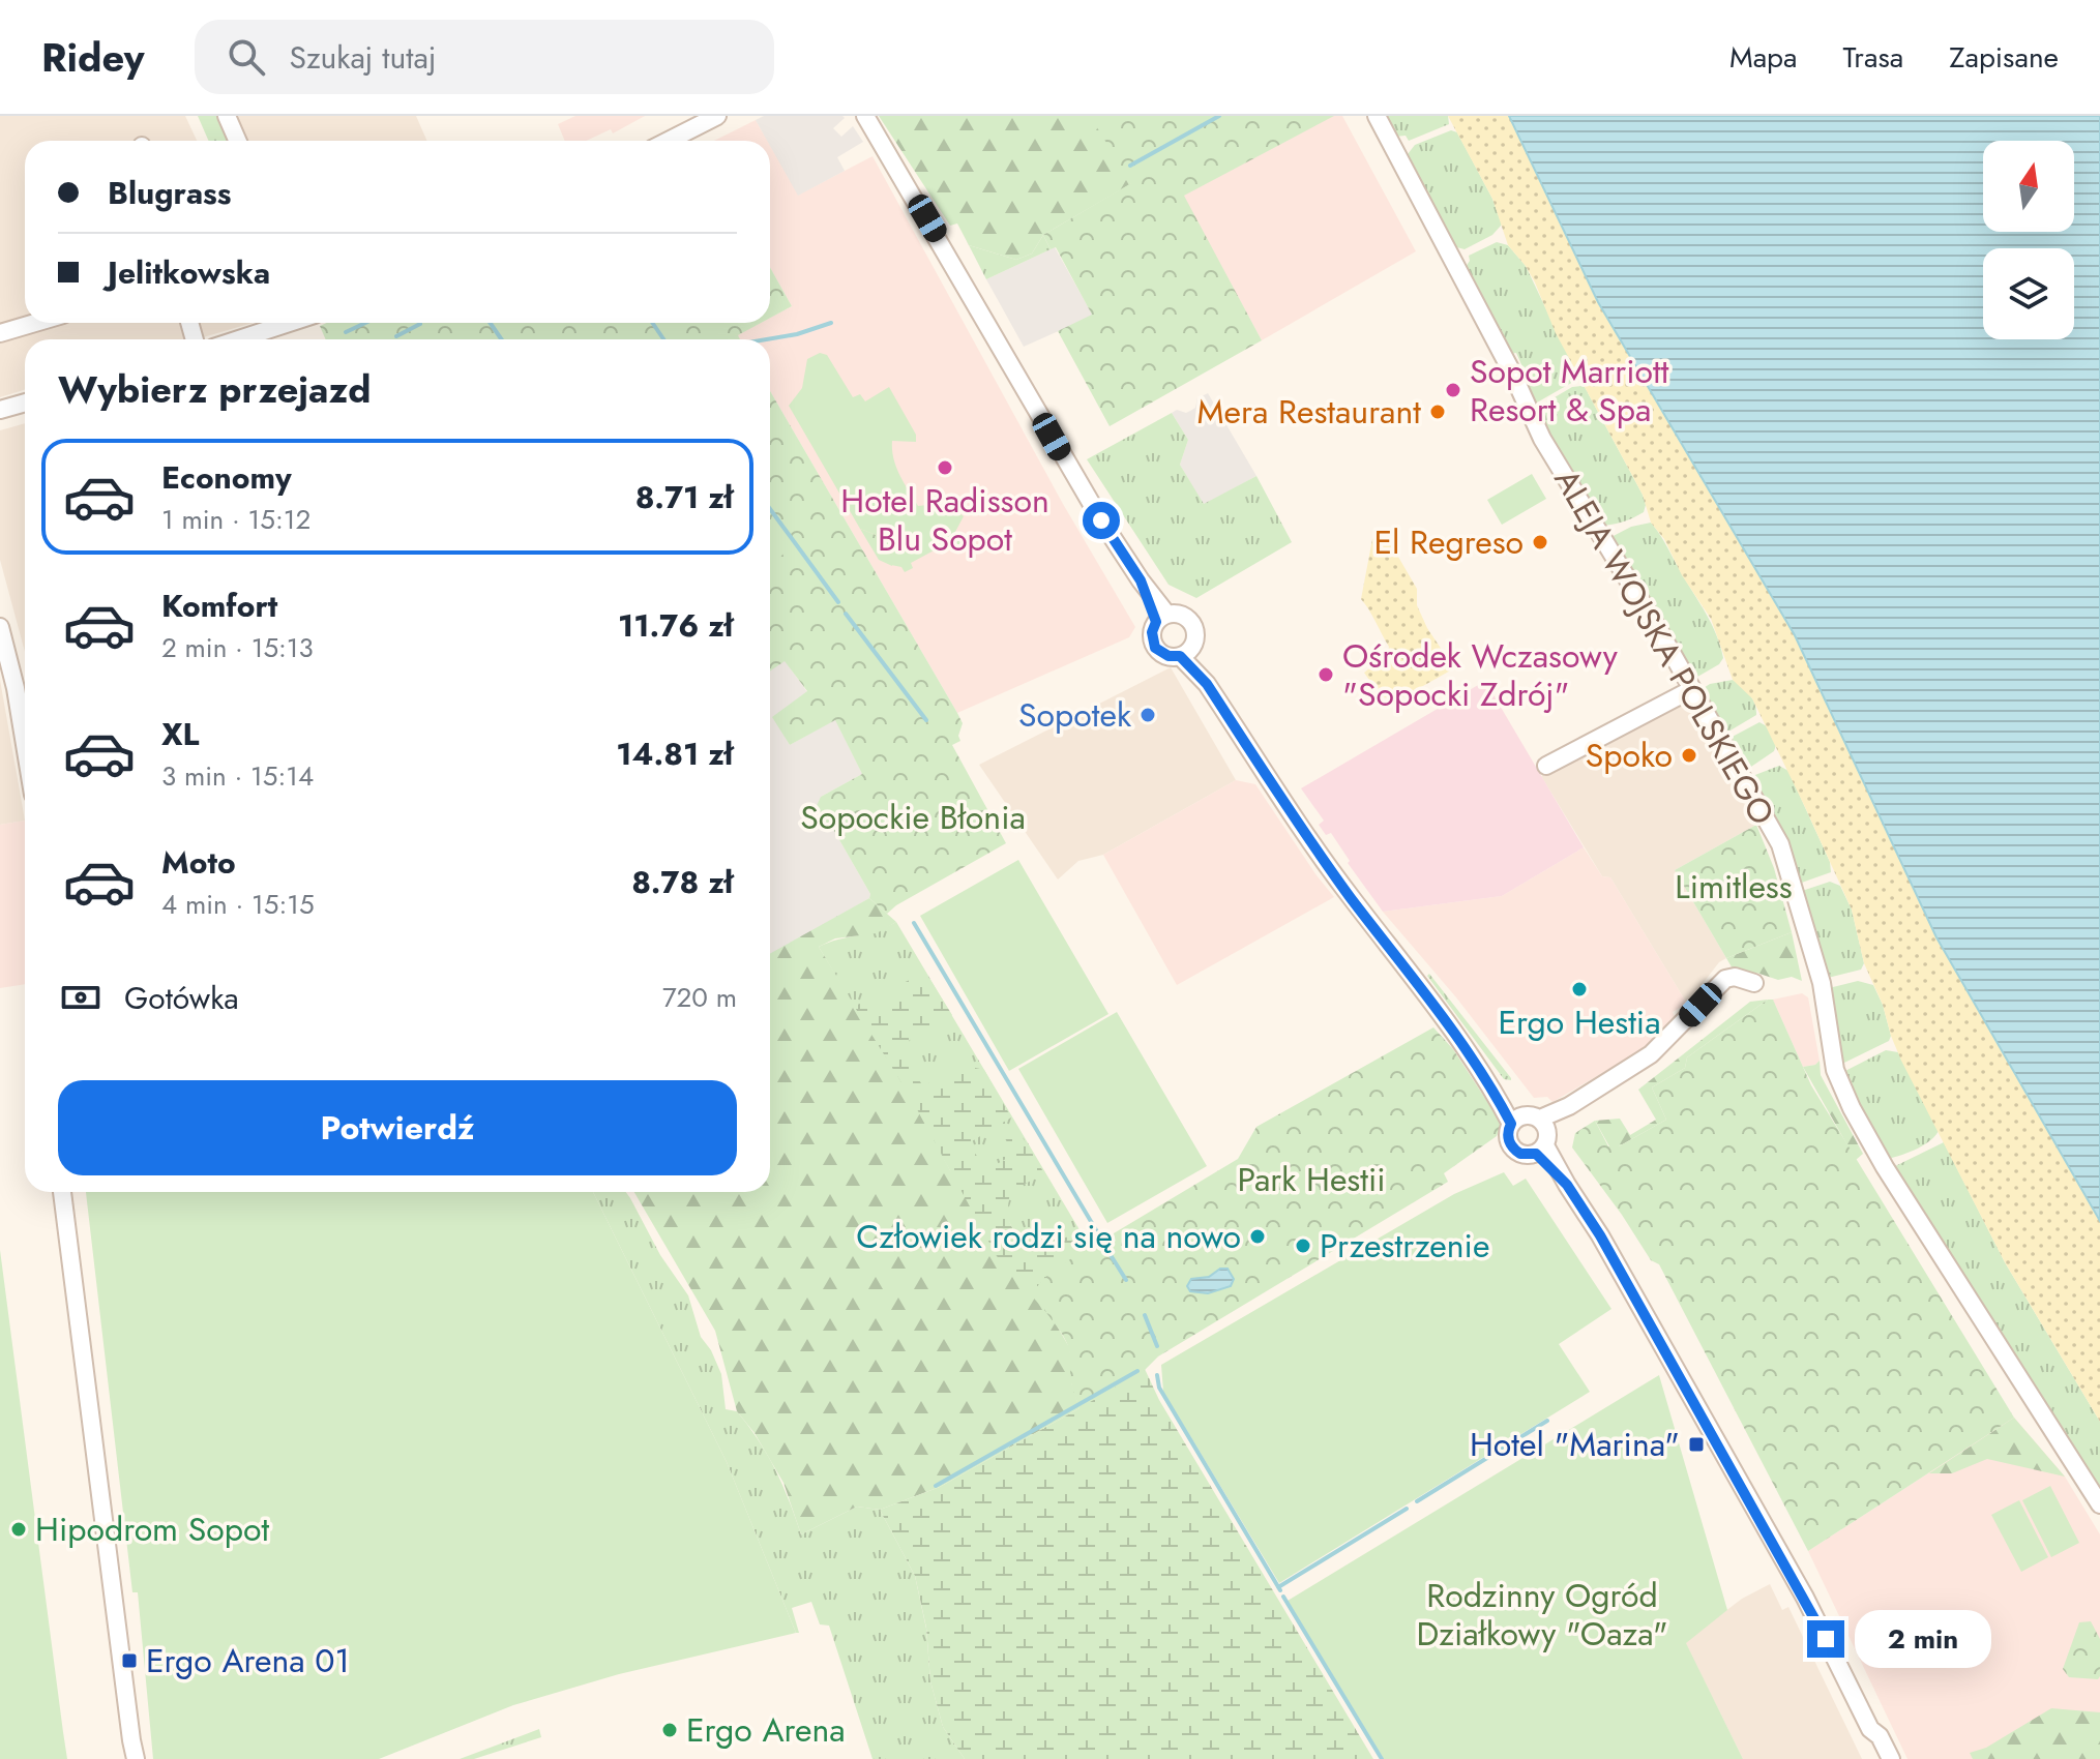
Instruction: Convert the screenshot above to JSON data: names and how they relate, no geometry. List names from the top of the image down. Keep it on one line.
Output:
{"streets":{"street":["ALEJA WOJSKA POLSKIEGO"]},"parks":["Sopockie Błonia","Limitless","Park Hestii","Rodzinny Ogród Działkowy \"Oaza\""],"places":{"other":["Sopot Marriott Resort & Spa","Mera Restaurant","Hotel Radisson Blu Sopot","El Regreso","Ośrodek Wczasowy \"Sopocki Zdrój\"","Sopotek","Spoko","Ergo Hestia","Człowiek rodzi się na nowo","Przestrzenie","Hipodrom Sopot","Ergo Arena"],"transit":["Hotel \"Marina\"","Ergo Arena 01"]},"north":"top","page":{"header":"Ridey","search":"Szukaj tutaj","nav":["Mapa","Trasa","Zapisane"],"banner":["Blugrass","Jelitkowska"],"heading":"Wybierz przejazd","list":[{"name":"Economy","note":"1 min · 15:12","value":"8.71 zł"},{"name":"Komfort","note":"2 min · 15:13","value":"11.76 zł"},{"name":"XL","note":"3 min · 15:14","value":"14.81 zł"},{"name":"Moto","note":"4 min · 15:15","value":"8.78 zł"}],"pay":["Gotówka","720 m"],"buttons":"Potwierdź","bubble":"2 min"}}
